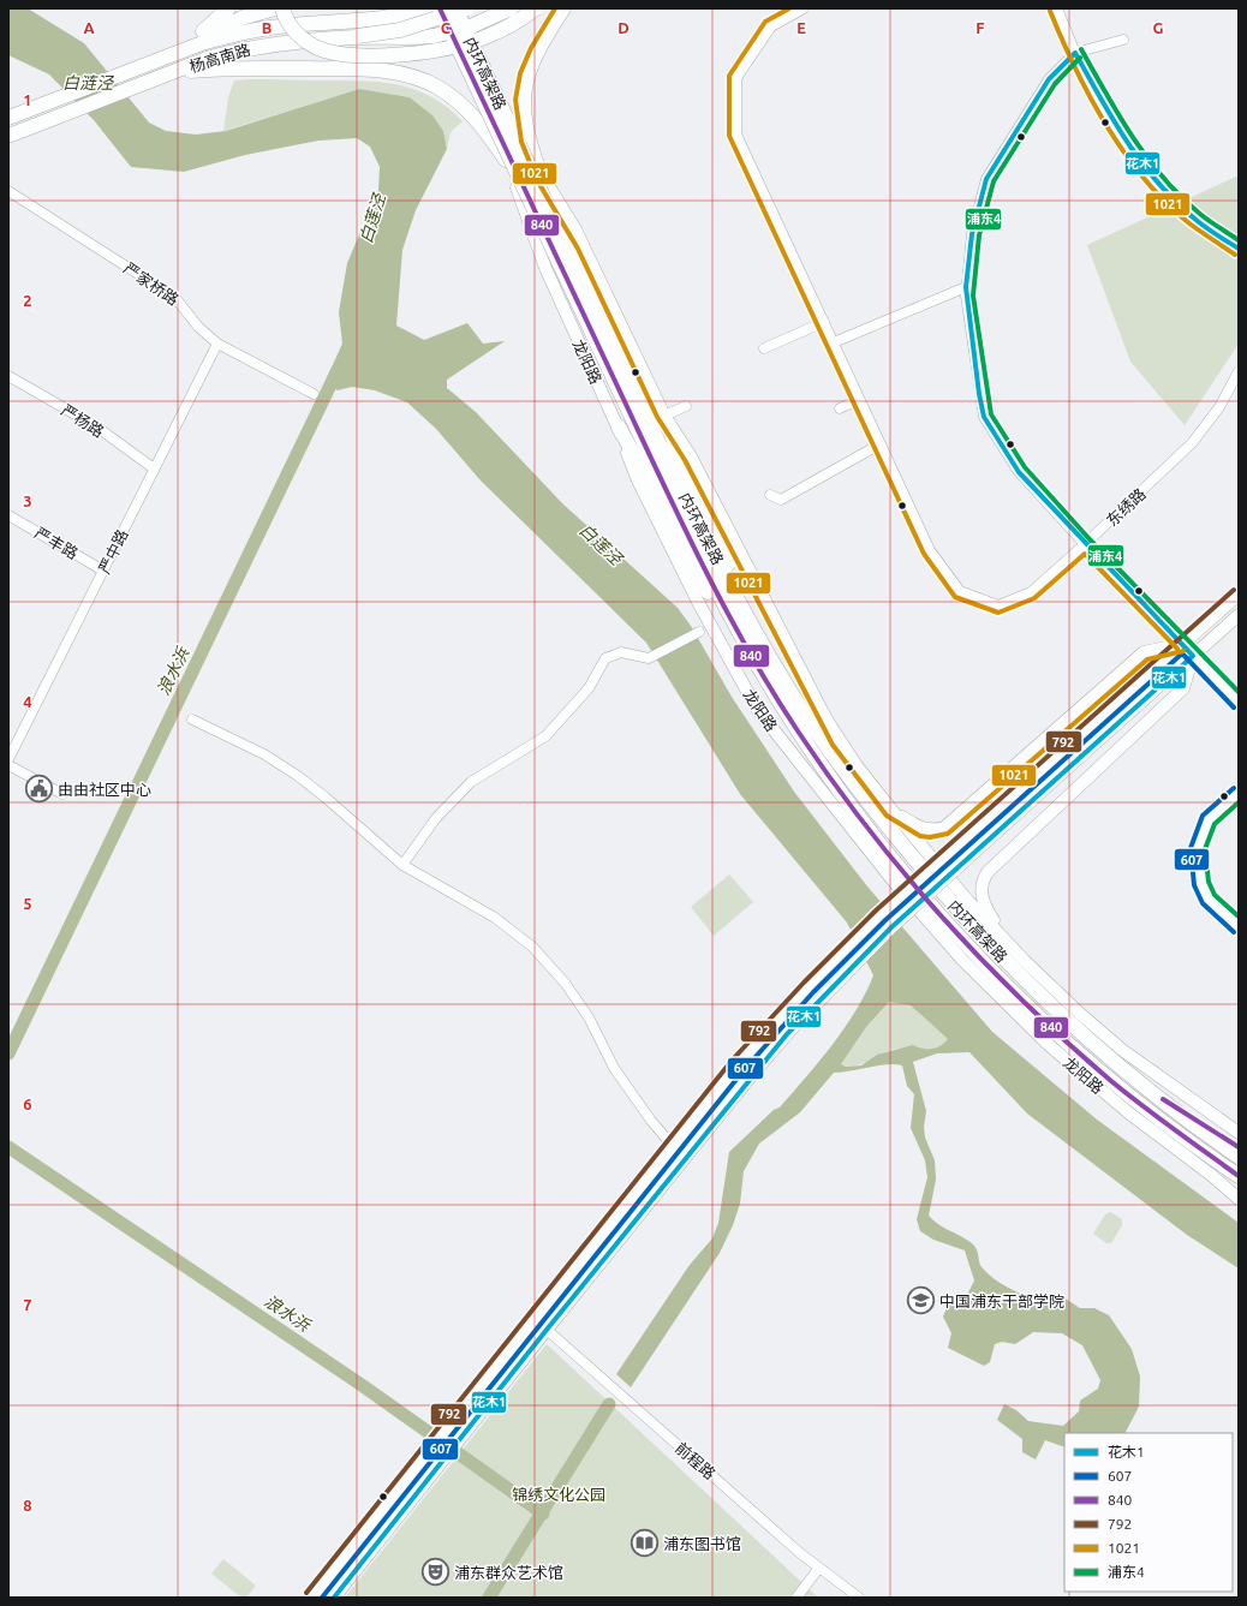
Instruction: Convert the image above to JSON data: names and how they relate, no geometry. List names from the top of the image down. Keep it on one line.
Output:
{"streets":{"highway":["杨高南路","内环高架路"],"main road":["龙阳路"],"street":["严家桥路","严杨路","东绣路","严丰路","严中路","前程路"]},"crossings":[["严家桥路","严中路"],["严杨路","严中路"],["严丰路","严中路"]],"water":["白涟泾","白莲泾","浪水浜"],"parks":["锦绣文化公园"],"places":{"public building":["由由社区中心"],"school or university":["中国浦东干部学院"],"library":["浦东图书馆"],"theatre":["浦东群众艺术馆"]},"lines":["transit line 840","transit line 1021","transit line 浦东4","transit line 花木1","transit line 792","transit line 607"],"legend":["花木1","607","840","792","1021","浦东4"],"grid":{"columns":["A","B","C","D","E","F","G"],"rows":["1","2","3","4","5","6","7","8"]}}
